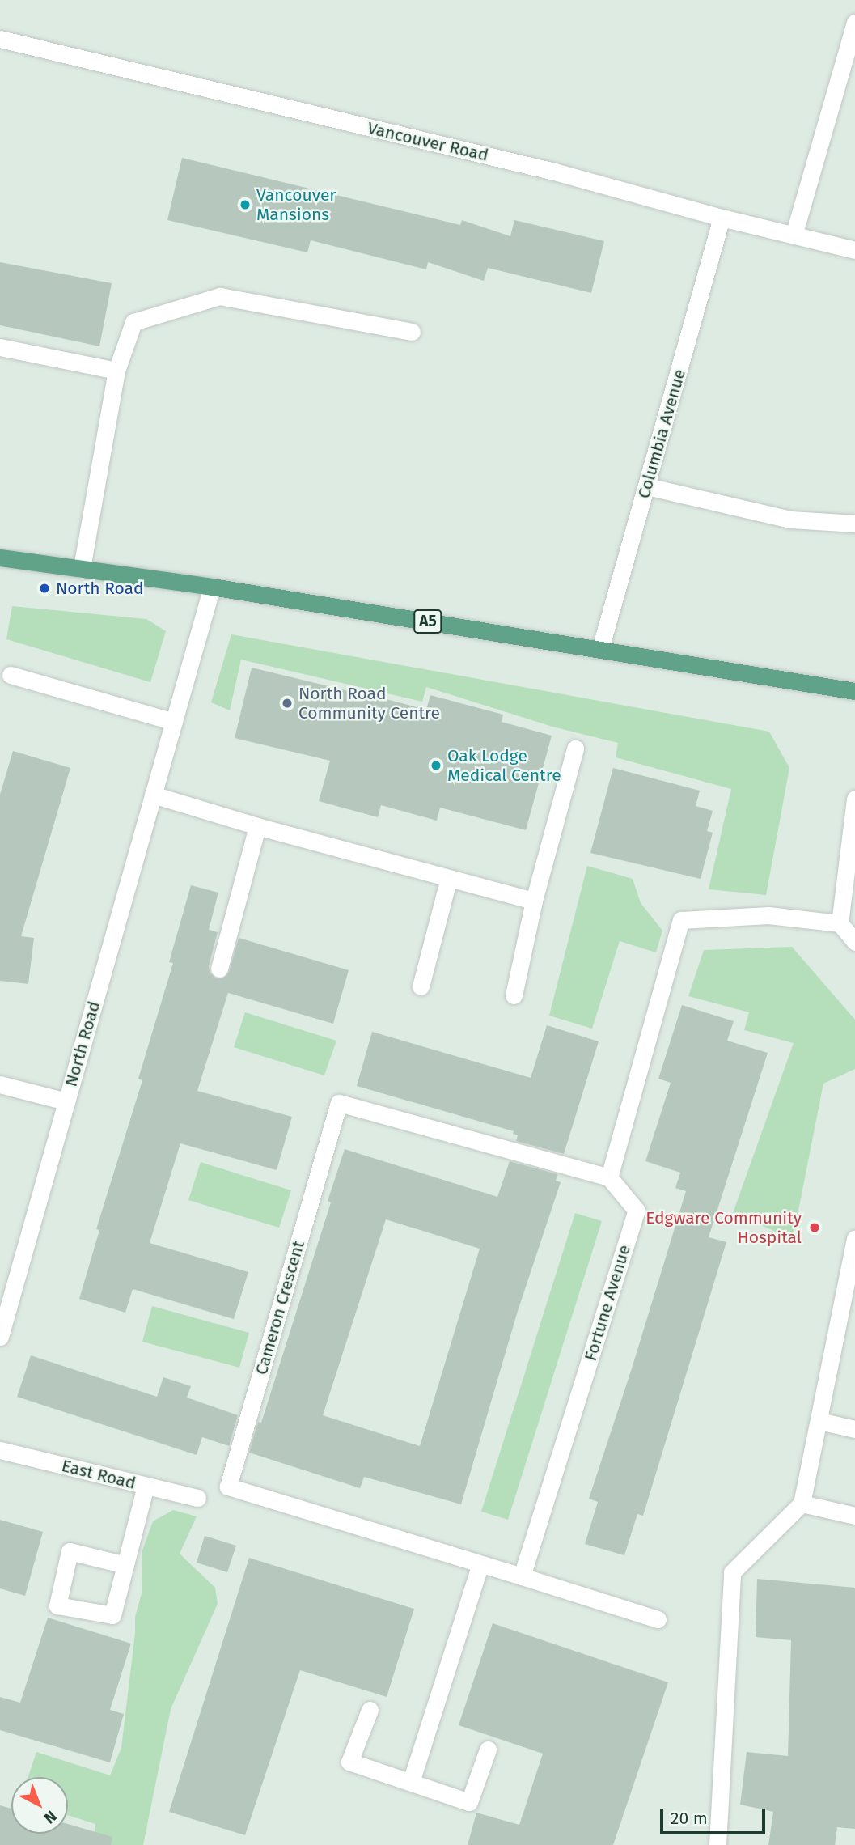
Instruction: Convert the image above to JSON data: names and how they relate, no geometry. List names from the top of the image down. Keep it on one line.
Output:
{"streets":{"main road":["A5"],"street":["Vancouver Road","Columbia Avenue","North Road","Fortune Avenue","Cameron Crescent","East Road"]},"crossings":[["Vancouver Road","Columbia Avenue"],["Columbia Avenue","A5"],["A5","North Road"],["Fortune Avenue","Cameron Crescent"]],"places":["Vancouver Mansions","North Road","North Road Community Centre","Oak Lodge Medical Centre","Edgware Community Hospital"],"scale_bar":"20 m","north":"bottom right"}
